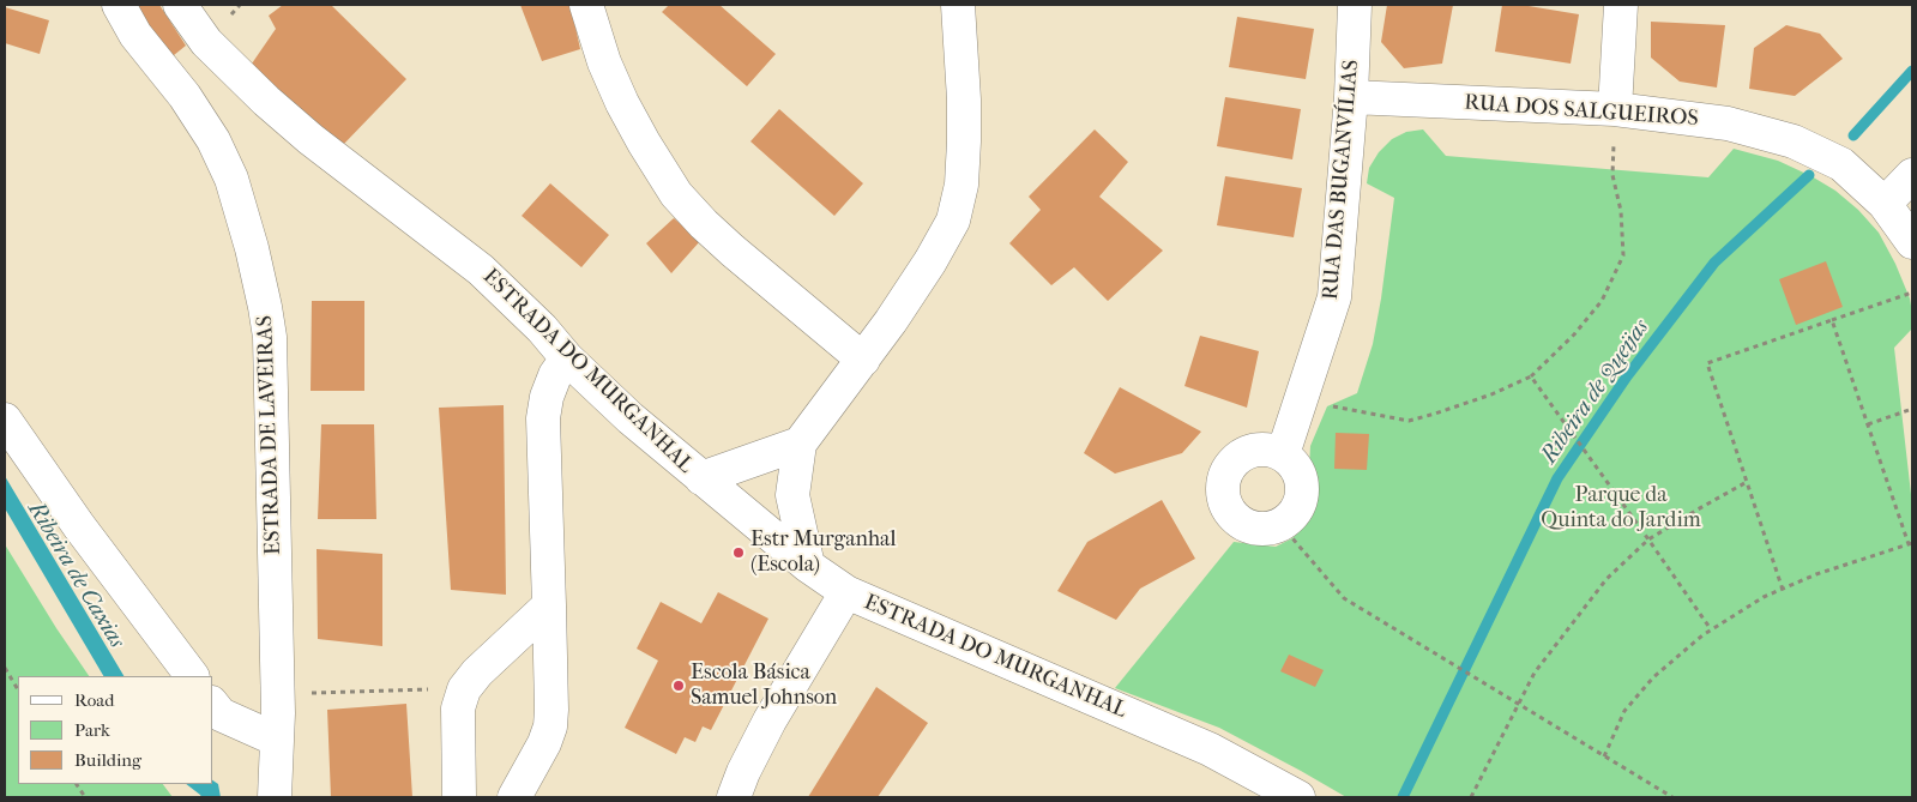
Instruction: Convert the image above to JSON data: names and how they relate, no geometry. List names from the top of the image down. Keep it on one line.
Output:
{"streets":{"street":["RUA DOS SALGUEIROS","RUA DAS BUGANVÍLIAS","ESTRADA DO MURGANHAL","ESTRADA DE LAVEIRAS"]},"crossings":[["RUA DOS SALGUEIROS","RUA DAS BUGANVÍLIAS"]],"water":["Ribeira de Queijas","Ribeira de Caxias"],"parks":["Parque da Quinta do Jardim"],"places":["Estr Murganhal (Escola)","Escola Básica Samuel Johnson"],"legend":["Road","Park","Building"]}
